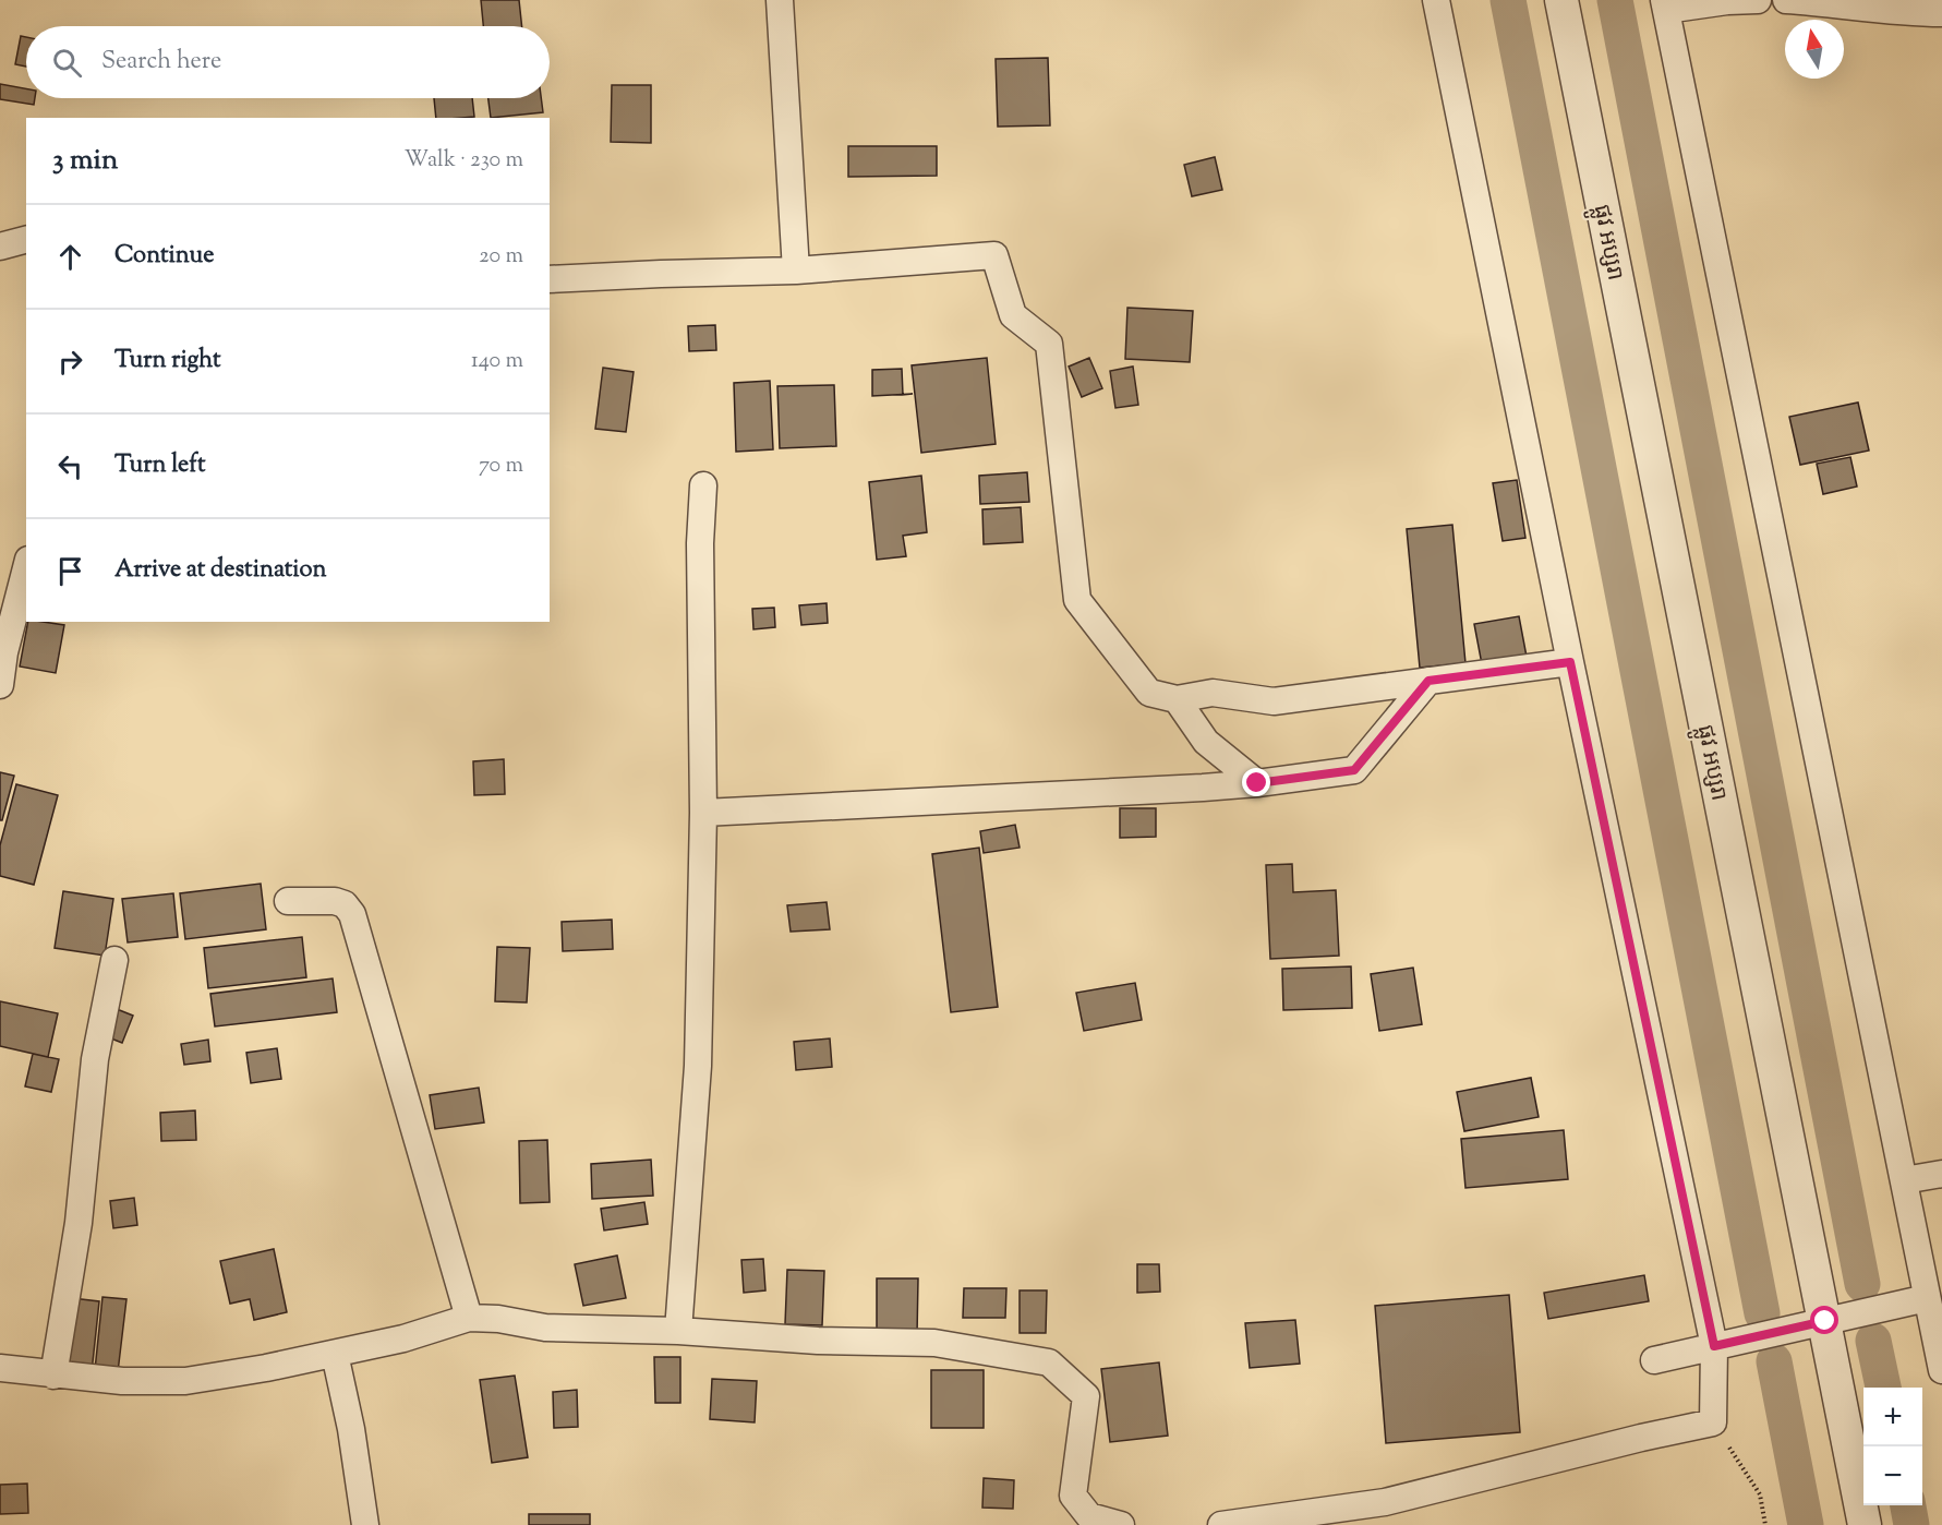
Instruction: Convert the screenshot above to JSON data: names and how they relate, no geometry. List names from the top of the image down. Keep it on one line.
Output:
{"streets":{"street":["ផ្លូវ អប្សរា"]},"north":"top","page":{"search":"Search here","heading":["3 min","Walk · 230 m"],"list":[["Continue","20 m"],["Turn right","140 m"],["Turn left","70 m"],"Arrive at destination"],"map_buttons":["+","−"]}}
